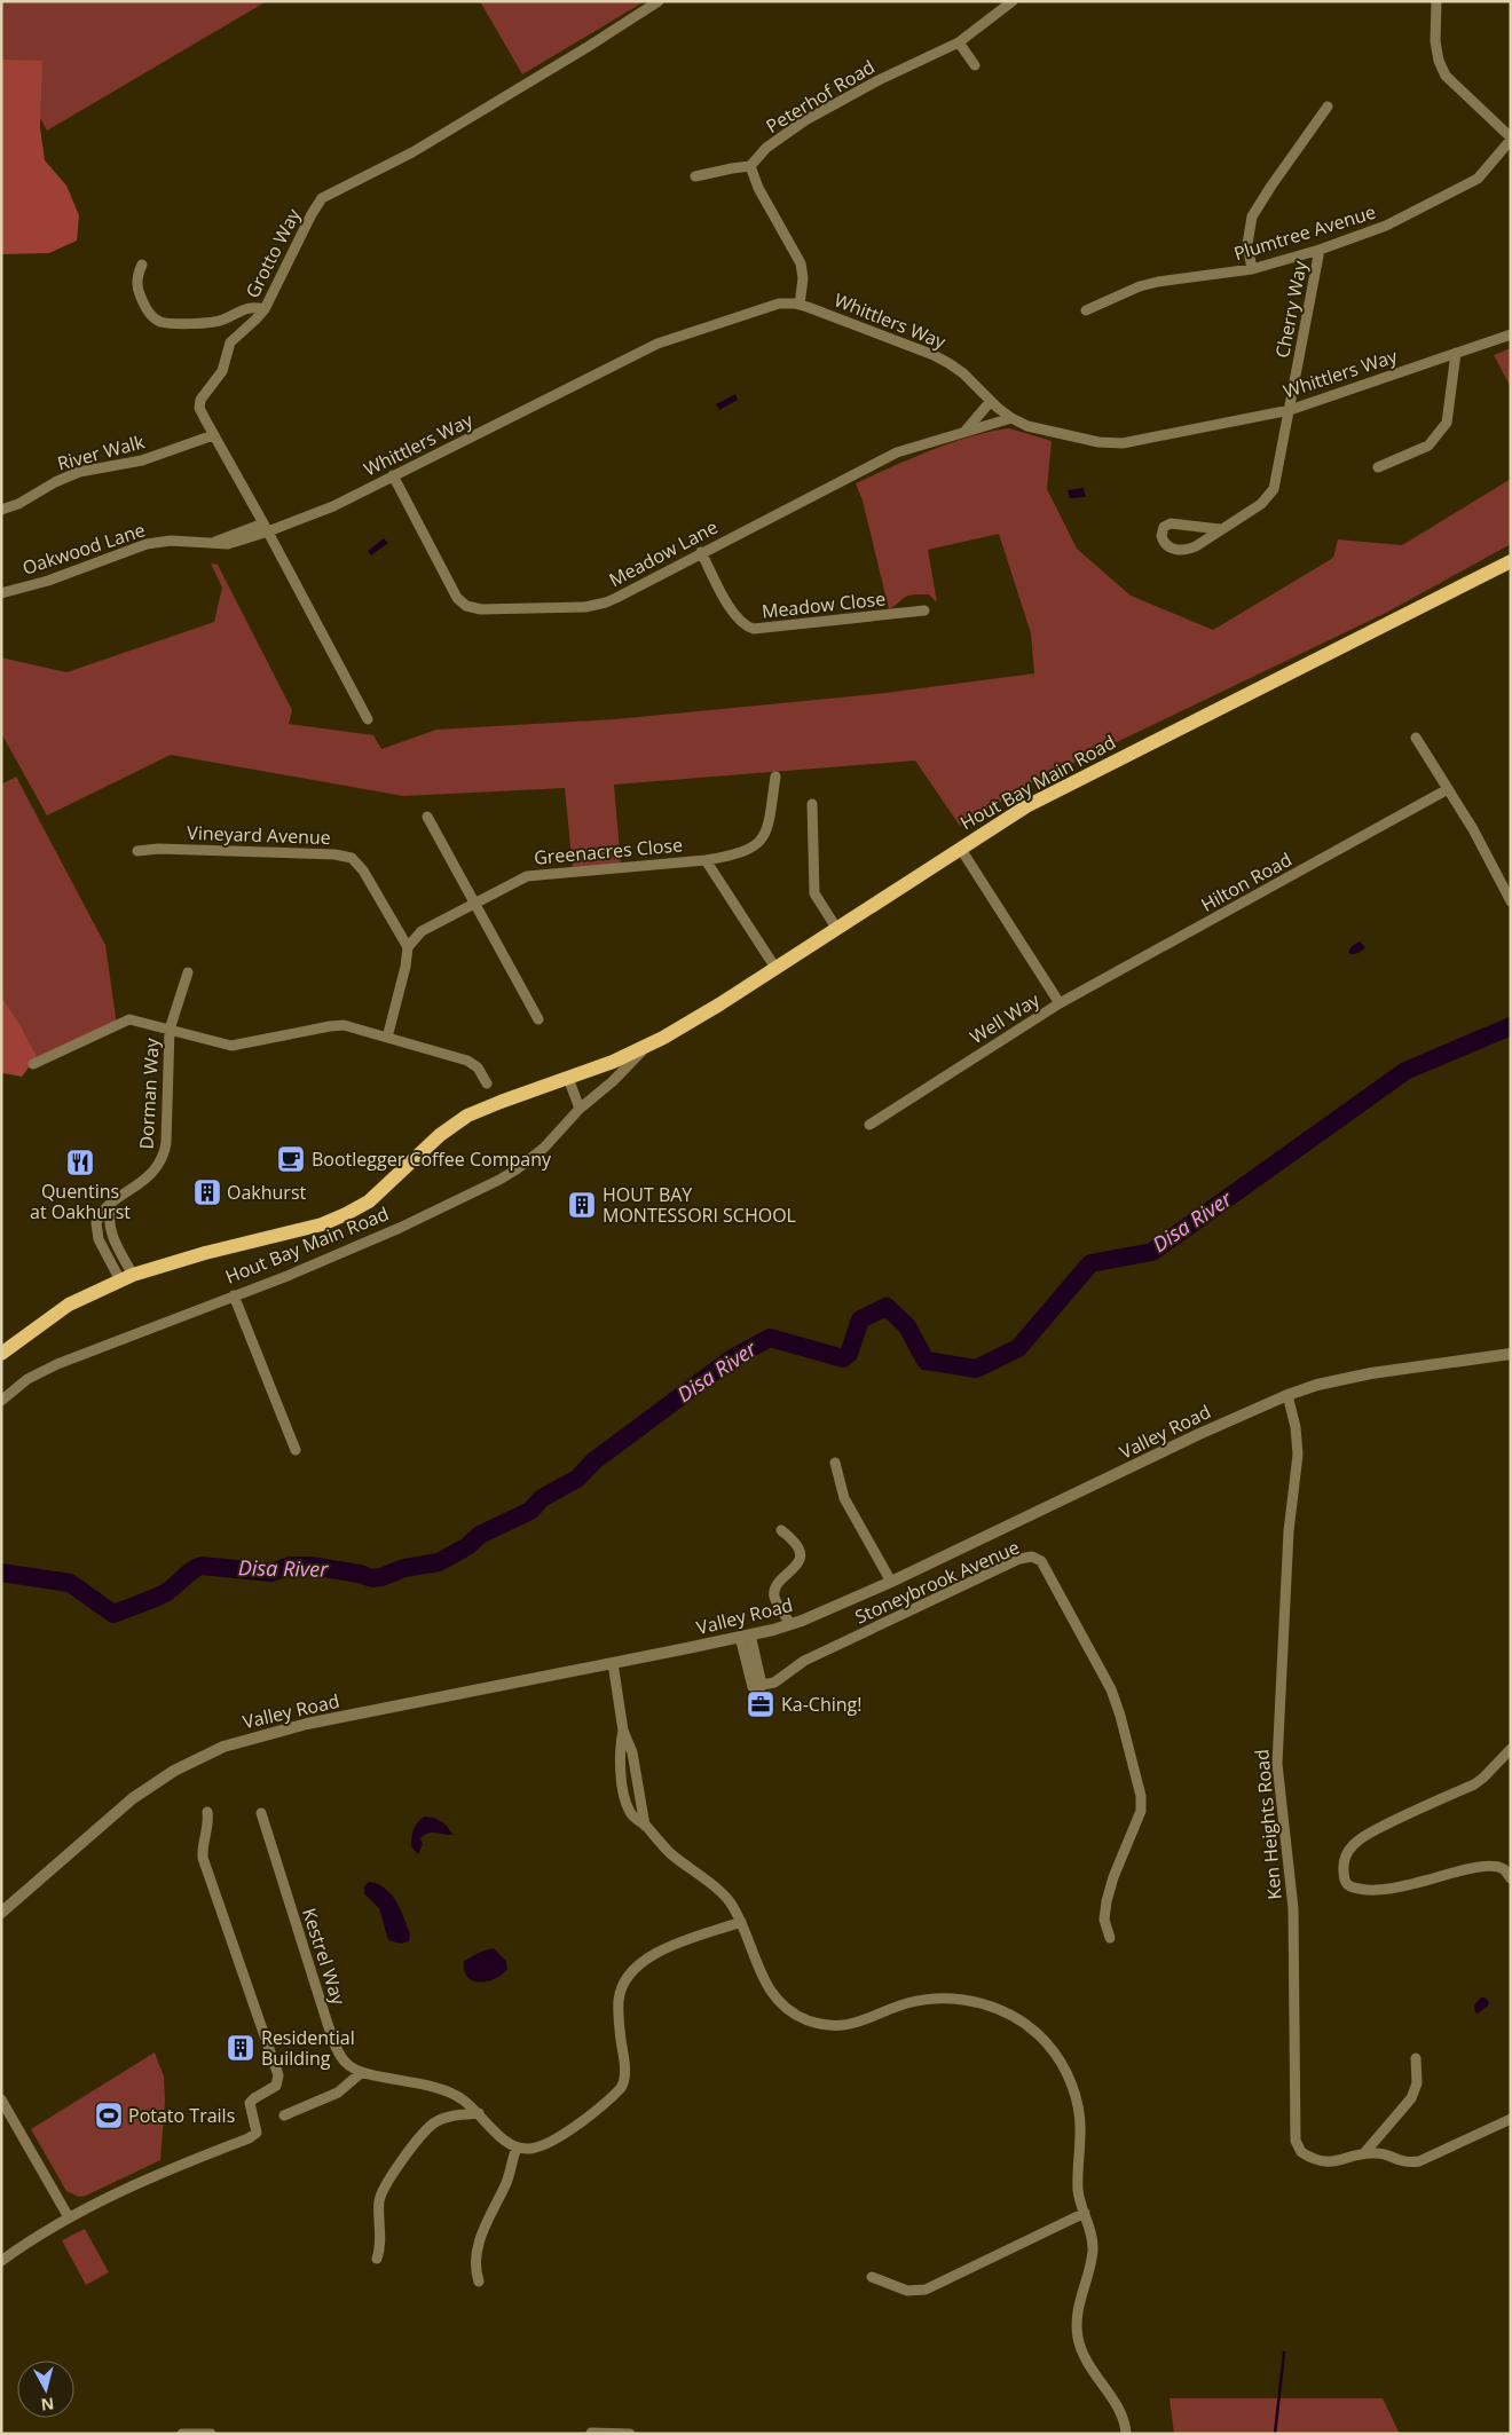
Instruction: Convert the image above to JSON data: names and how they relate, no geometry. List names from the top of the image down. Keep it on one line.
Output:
{"streets":{"main road":["Hout Bay Main Road"],"street":["Peterhof Road","Plumtree Avenue","Grotto Way","Cherry Way","Whittlers Way","River Walk","Oakwood Lane","Meadow Lane","Meadow Close","Vineyard Avenue","Greenacres Close","Hilton Road","Well Way","Dorman Way","Valley Road","Stoneybrook Avenue","Ken Heights Road","Kestrel Way"]},"crossings":[["Plumtree Avenue","Cherry Way"],["Grotto Way","Whittlers Way"],["Grotto Way","River Walk"],["Grotto Way","Oakwood Lane"],["Cherry Way","Whittlers Way"],["Whittlers Way","Oakwood Lane"],["Whittlers Way","Meadow Lane"],["Meadow Lane","Meadow Close"],["Hout Bay Main Road","Greenacres Close"],["Hout Bay Main Road","Well Way"],["Hout Bay Main Road","Dorman Way"],["Vineyard Avenue","Greenacres Close"],["Hilton Road","Well Way"],["Valley Road","Stoneybrook Avenue"],["Valley Road","Ken Heights Road"]],"water":["Disa River"],"places":{"cafe":["Bootlegger Coffee Company"],"restaurant":["Quentins at Oakhurst"],"building":["Oakhurst","HOUT BAY MONTESSORI SCHOOL","Residential Building"],"office":["Ka-Ching!"],"sports":["Potato Trails"]},"north":"bottom"}
